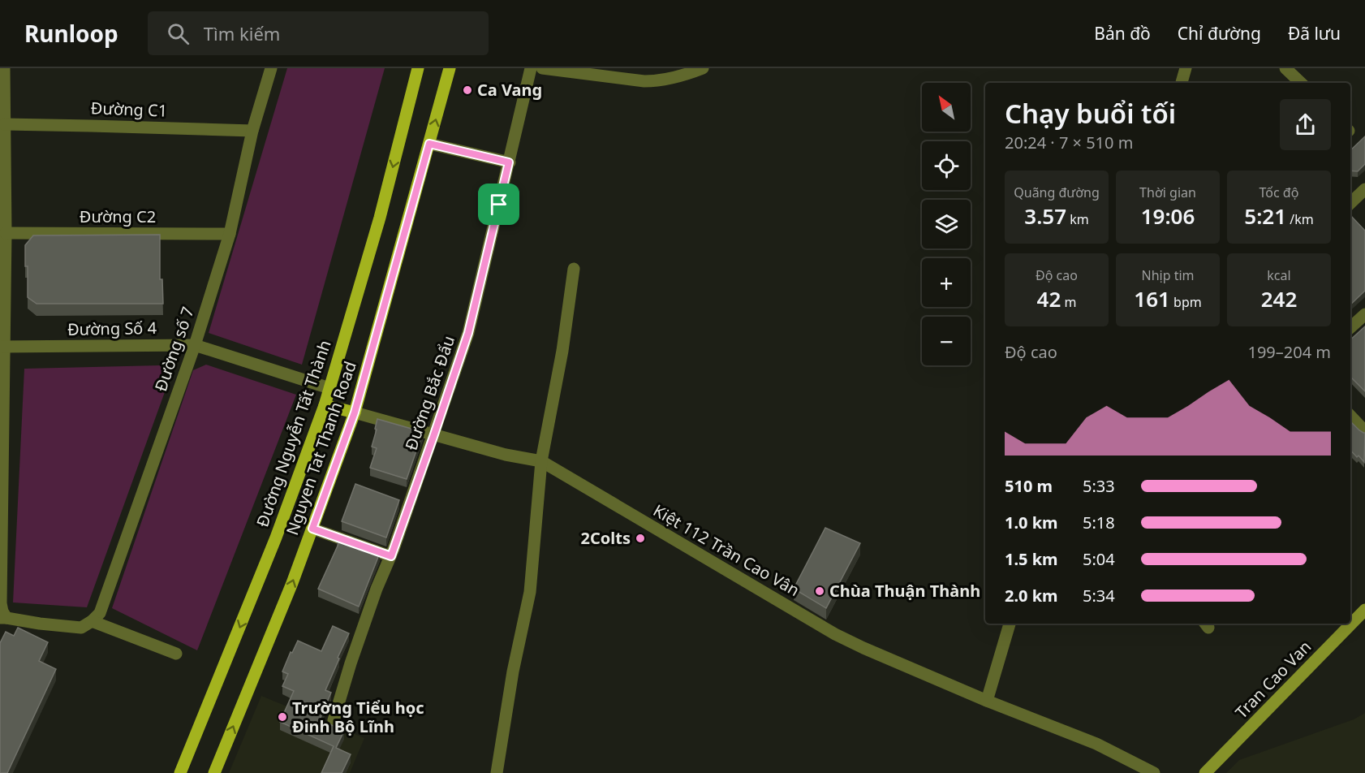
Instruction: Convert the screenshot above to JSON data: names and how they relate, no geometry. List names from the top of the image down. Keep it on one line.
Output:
{"streets":{"main road":["Đường Nguyễn Tất Thành","Nguyen Tat Thanh Road","Tran Cao Van"],"street":["Đường C1","Đường C2","Đường Số 4","Đường số 7","Đường Bắc Đẩu","Kiệt 112 Trần Cao Vân"]},"crossings":[["Đường C1","Đường số 7"],["Đường C2","Đường số 7"],["Đường Số 4","Đường số 7"],["Đường Số 4","Đường Nguyễn Tất Thành"],["Đường Bắc Đẩu","Kiệt 112 Trần Cao Vân"],["Nguyen Tat Thanh Road","Kiệt 112 Trần Cao Vân"]],"one_way":["Đường Nguyễn Tất Thành","Nguyen Tat Thanh Road"],"places":["Ca Vang","2Colts","Chùa Thuận Thành","Trường Tiểu học Đinh Bộ Lĩnh"],"north":"top left","page":{"header":"Runloop","search":"Tìm kiếm","nav":["Bản đồ","Chỉ đường","Đã lưu"],"map_buttons":["+","−"],"heading":["Chạy buổi tối","20:24 · 7 × 510 m"],"stats":[["Quãng đường","3.57 km"],["Thời gian","19:06"],["Tốc độ","5:21 /km"],["Độ cao","42 m"],["Nhịp tim","161 bpm"],["kcal","242"]],"chart":["Độ cao","199–204 m"],"list":[{"name":"510 m","note":"5:33"},{"name":"1.0 km","note":"5:18"},{"name":"1.5 km","note":"5:04"},{"name":"2.0 km","note":"5:34"}]}}
